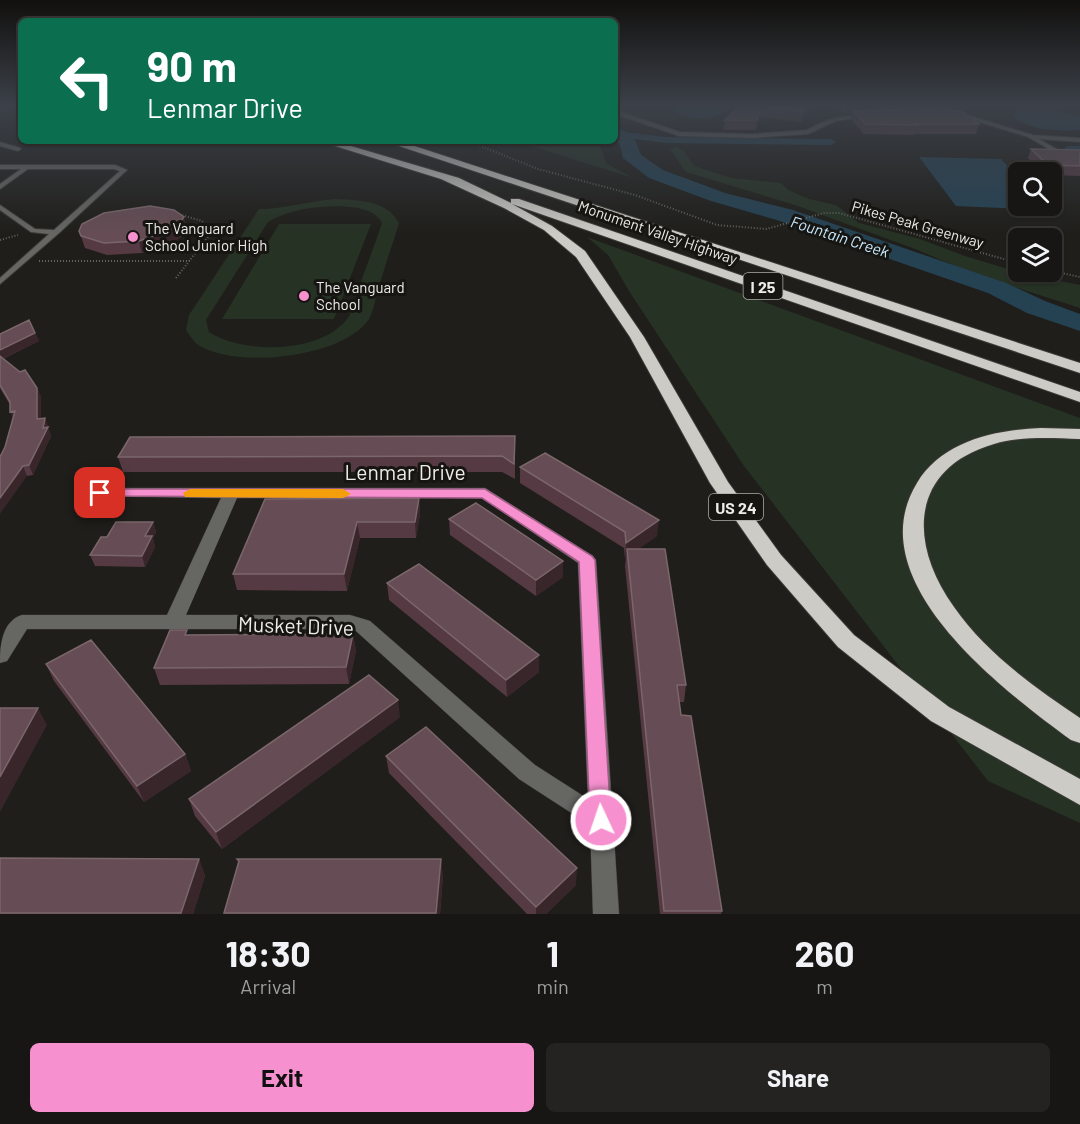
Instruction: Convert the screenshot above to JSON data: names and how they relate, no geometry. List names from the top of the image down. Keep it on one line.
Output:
{"streets":{"highway":["Monument Valley Highway","I 25","US 24"],"street":["Lenmar Drive","Musket Drive"],"path":["Pikes Peak Greenway"]},"crossings":[["Monument Valley Highway","US 24"],["Lenmar Drive","Musket Drive"]],"water":["Fountain Creek"],"places":["The Vanguard School Junior High","The Vanguard School"],"page":{"turn":["90 m","Lenmar Drive"],"eta":["18:30","Arrival","1","min","260","m"],"buttons":["Exit","Share"]}}
